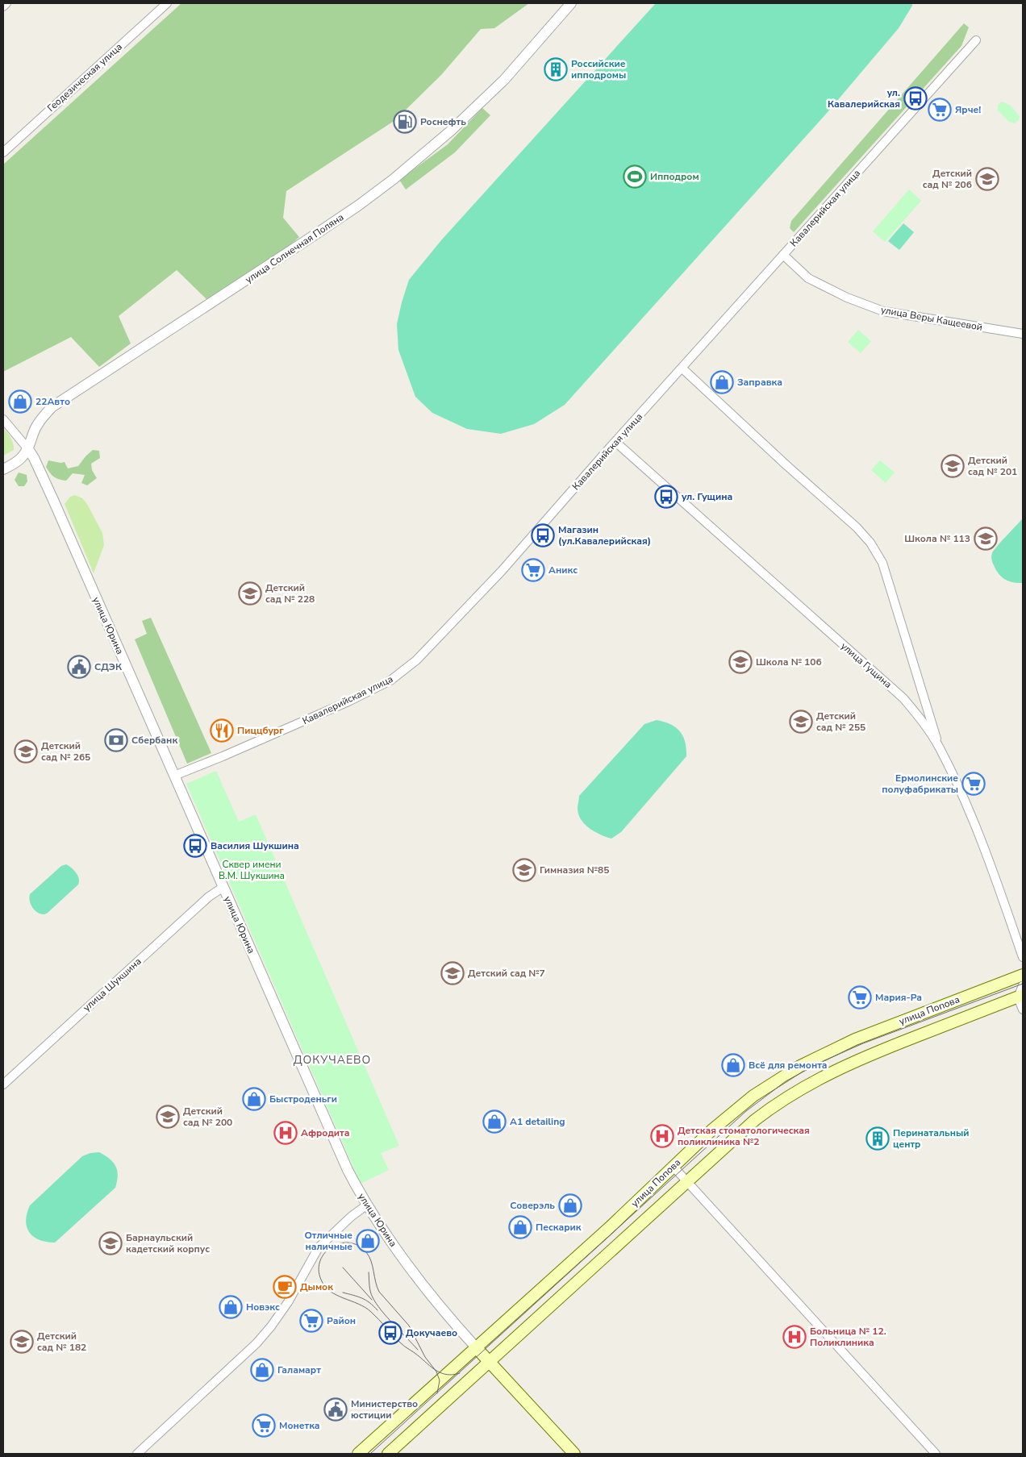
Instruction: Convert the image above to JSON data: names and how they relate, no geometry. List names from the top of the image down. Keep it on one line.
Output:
{"streets":{"main road":["улица Попова"],"street":["Геодезическая улица","Кавалерийская улица","улица Солнечная Поляна","улица Веры Кащеевой","улица Юрина","улица Гущина","улица Шукшина"]},"crossings":[["Кавалерийская улица","улица Веры Кащеевой"],["Кавалерийская улица","улица Юрина"],["Кавалерийская улица","улица Гущина"],["улица Солнечная Поляна","улица Юрина"],["улица Юрина","улица Шукшина"],["улица Юрина","улица Попова"]],"districts":["ДОКУЧАЕВО"],"parks":["Сквер имени В.М. Шукшина"],"places":{"building":["Российские ипподромы","Перинатальный центр"],"bus stop":["ул. Кавалерийская","ул. Гущина","Магазин (ул.Кавалерийская)","Василия Шукшина","Докучаево"],"supermarket":["Ярче!","Аникс","Ермолинские полуфабрикаты","Мария-Ра","Район","Монетка"],"fuel station":["Роснефть"],"sports":["Ипподром"],"school or university":["Детский сад № 206","Детский сад № 201","Школа № 113","Детский сад № 228","Школа № 106","Детский сад № 255","Детский сад № 265","Гимназия №85","Детский сад №7","Детский сад № 200","Барнаульский кадетский корпус","Детский сад № 182"],"shop":["Заправка","22Авто","Всё для ремонта","Быстроденьги","A1 detailing","Соверэль","Пескарик","Отличные наличные","Новэкс","Галамарт"],"public building":["СДЭК","Министерство юстиции"],"restaurant":["Пиццбург"],"bank":["Сбербанк"],"hospital":["Афродита","Детская стоматологическая поликлиника №2","Больница № 12. Поликлиника"],"cafe":["Дымок"]}}
